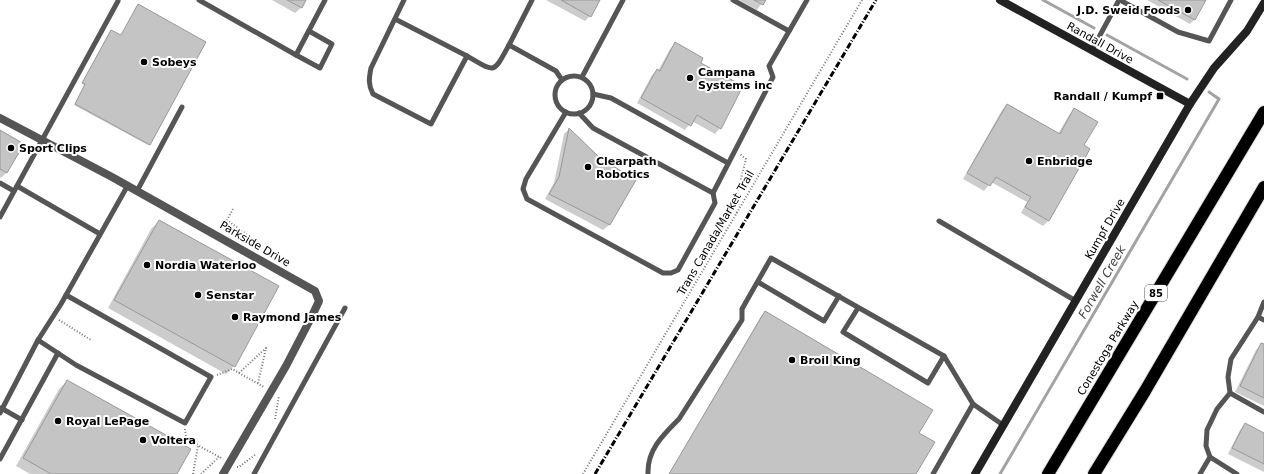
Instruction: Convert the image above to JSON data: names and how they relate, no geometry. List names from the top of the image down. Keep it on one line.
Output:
{"streets":{"highway":["85","Conestoga Parkway"],"street":["Randall Drive","Kumpf Drive","Parkside Drive"],"path":["Trans Canada/Market Trail"]},"crossings":[["Randall Drive","Kumpf Drive"]],"water":["Forwell Creek"],"places":{"other":["J.D. Sweid Foods","Sobeys","Campana Systems inc","Sport Clips","Enbridge","Clearpath Robotics","Nordia Waterloo","Senstar","Raymond James","Broil King","Royal LePage","Voltera"],"transit":["Randall / Kumpf"]}}
